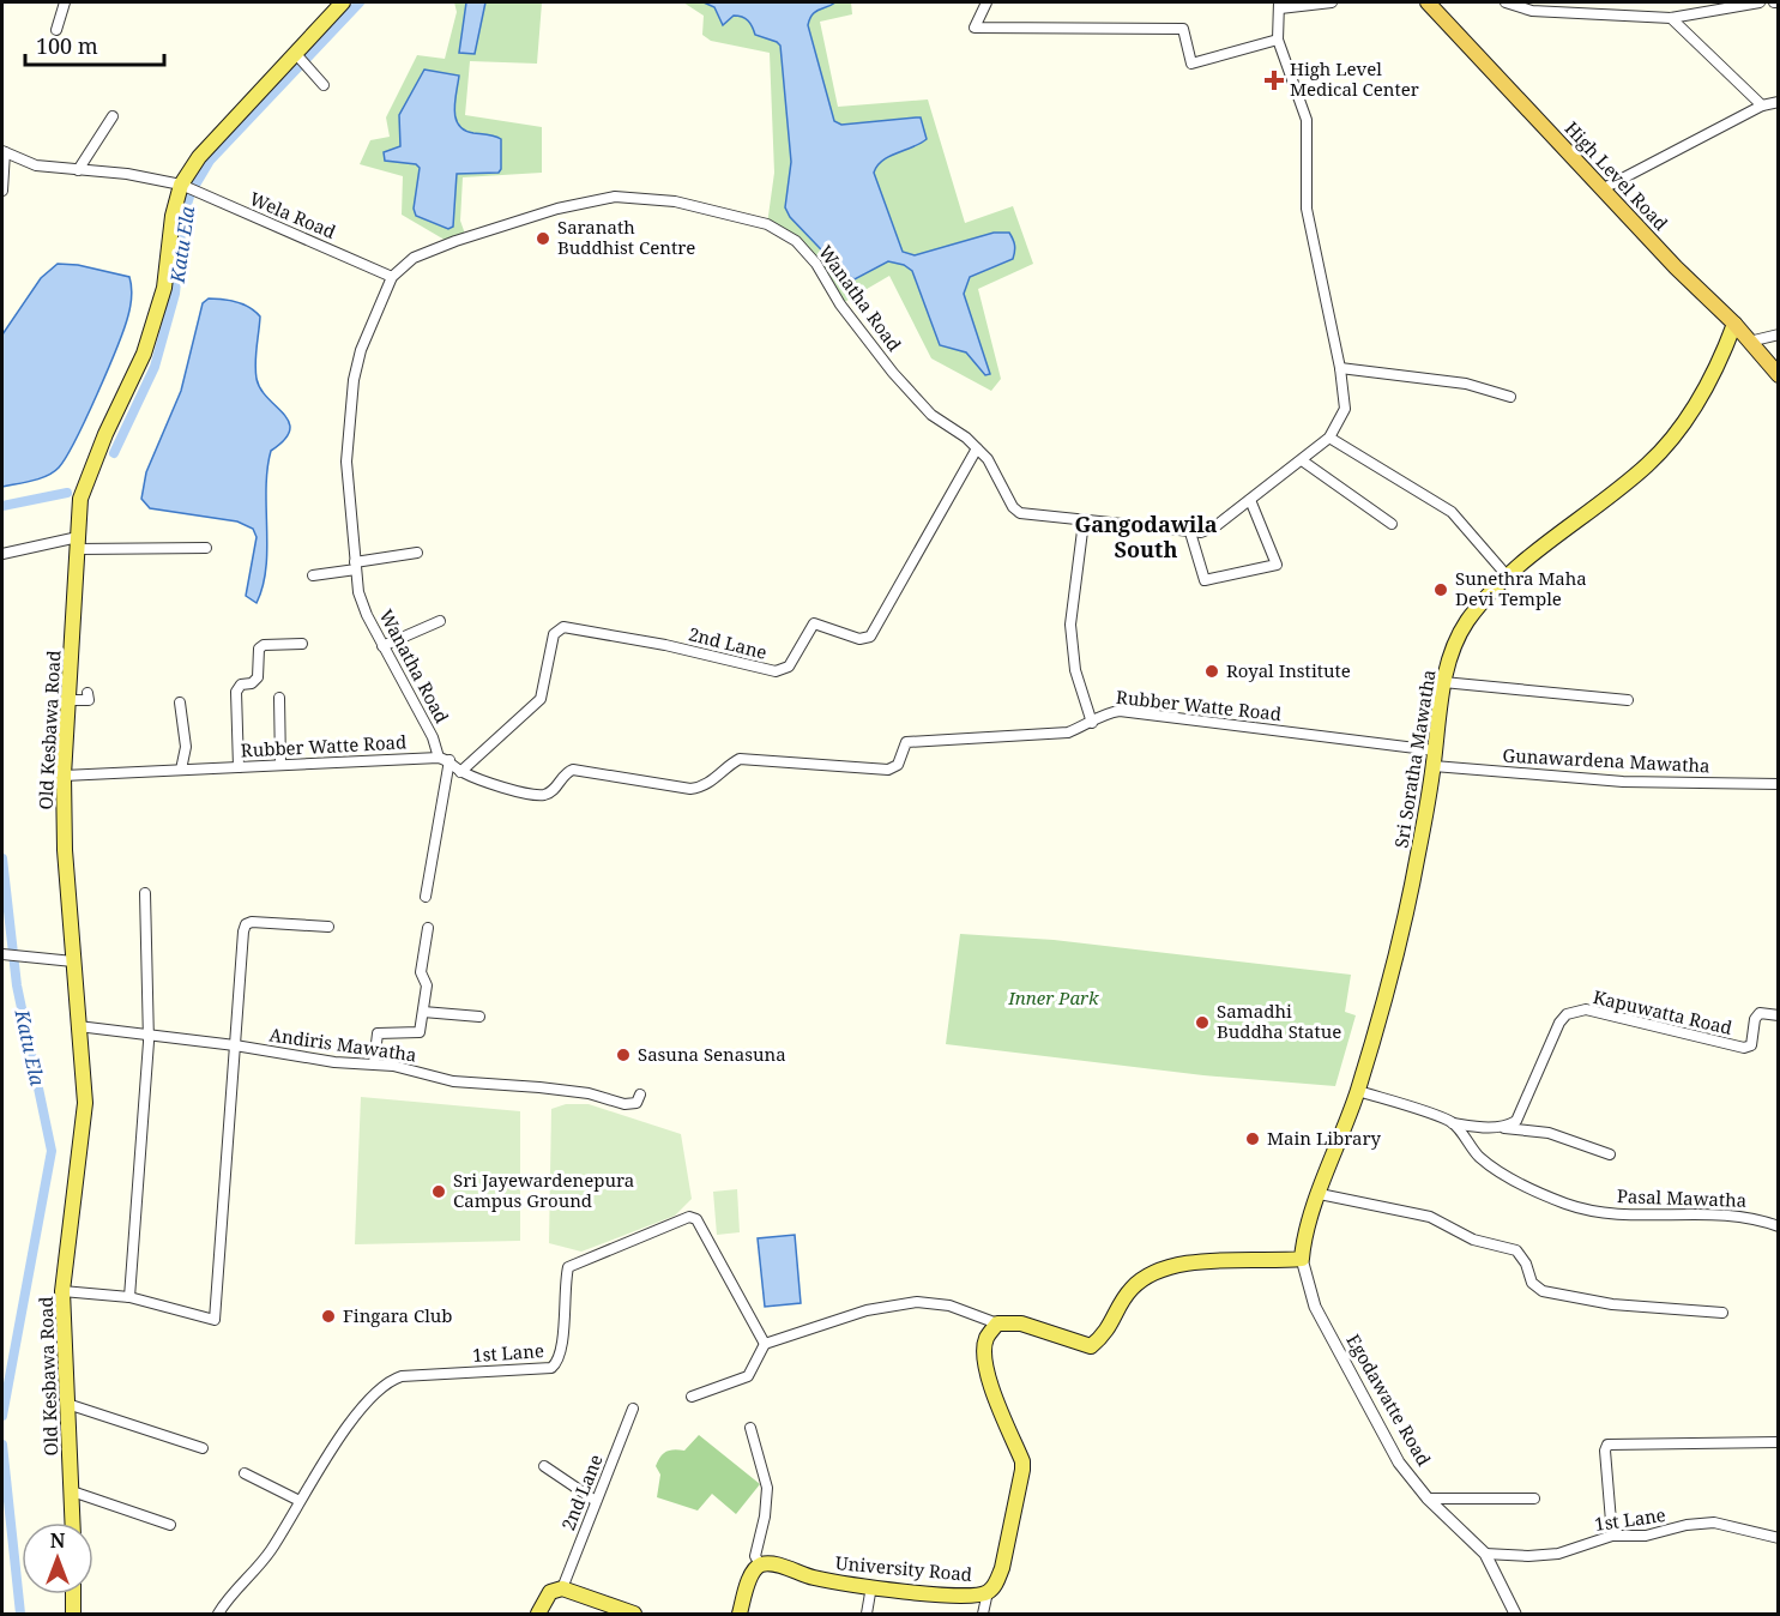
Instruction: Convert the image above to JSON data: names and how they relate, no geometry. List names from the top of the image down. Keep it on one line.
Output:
{"streets":{"highway":["High Level Road"],"main road":["Old Kesbawa Road","Sri Soratha Mawatha","University Road"],"street":["Wela Road","Wanatha Road","2nd Lane","Rubber Watte Road","Gunawardena Mawatha","Kapuwatta Road","Andiris Mawatha","Pasal Mawatha","1st Lane","Egodawatte Road"]},"crossings":[["High Level Road","Sri Soratha Mawatha"],["Wela Road","Wanatha Road"],["Wela Road","Old Kesbawa Road"],["Wanatha Road","2nd Lane"],["Wanatha Road","Rubber Watte Road"],["2nd Lane","Rubber Watte Road"],["Rubber Watte Road","Old Kesbawa Road"],["Rubber Watte Road","Sri Soratha Mawatha"],["Rubber Watte Road","Gunawardena Mawatha"],["Old Kesbawa Road","Andiris Mawatha"],["Sri Soratha Mawatha","Gunawardena Mawatha"],["Sri Soratha Mawatha","Egodawatte Road"],["1st Lane","Egodawatte Road"]],"districts":["Gangodawila South"],"water":["Katu Ela"],"parks":["Inner Park"],"places":{"health":["High Level Medical Center"],"other":["Saranath Buddhist Centre","Sunethra Maha Devi Temple","Royal Institute","Samadhi Buddha Statue","Sasuna Senasuna","Main Library","Sri Jayewardenepura Campus Ground","Fingara Club"]},"scale_bar":"100 m","north":"top"}
